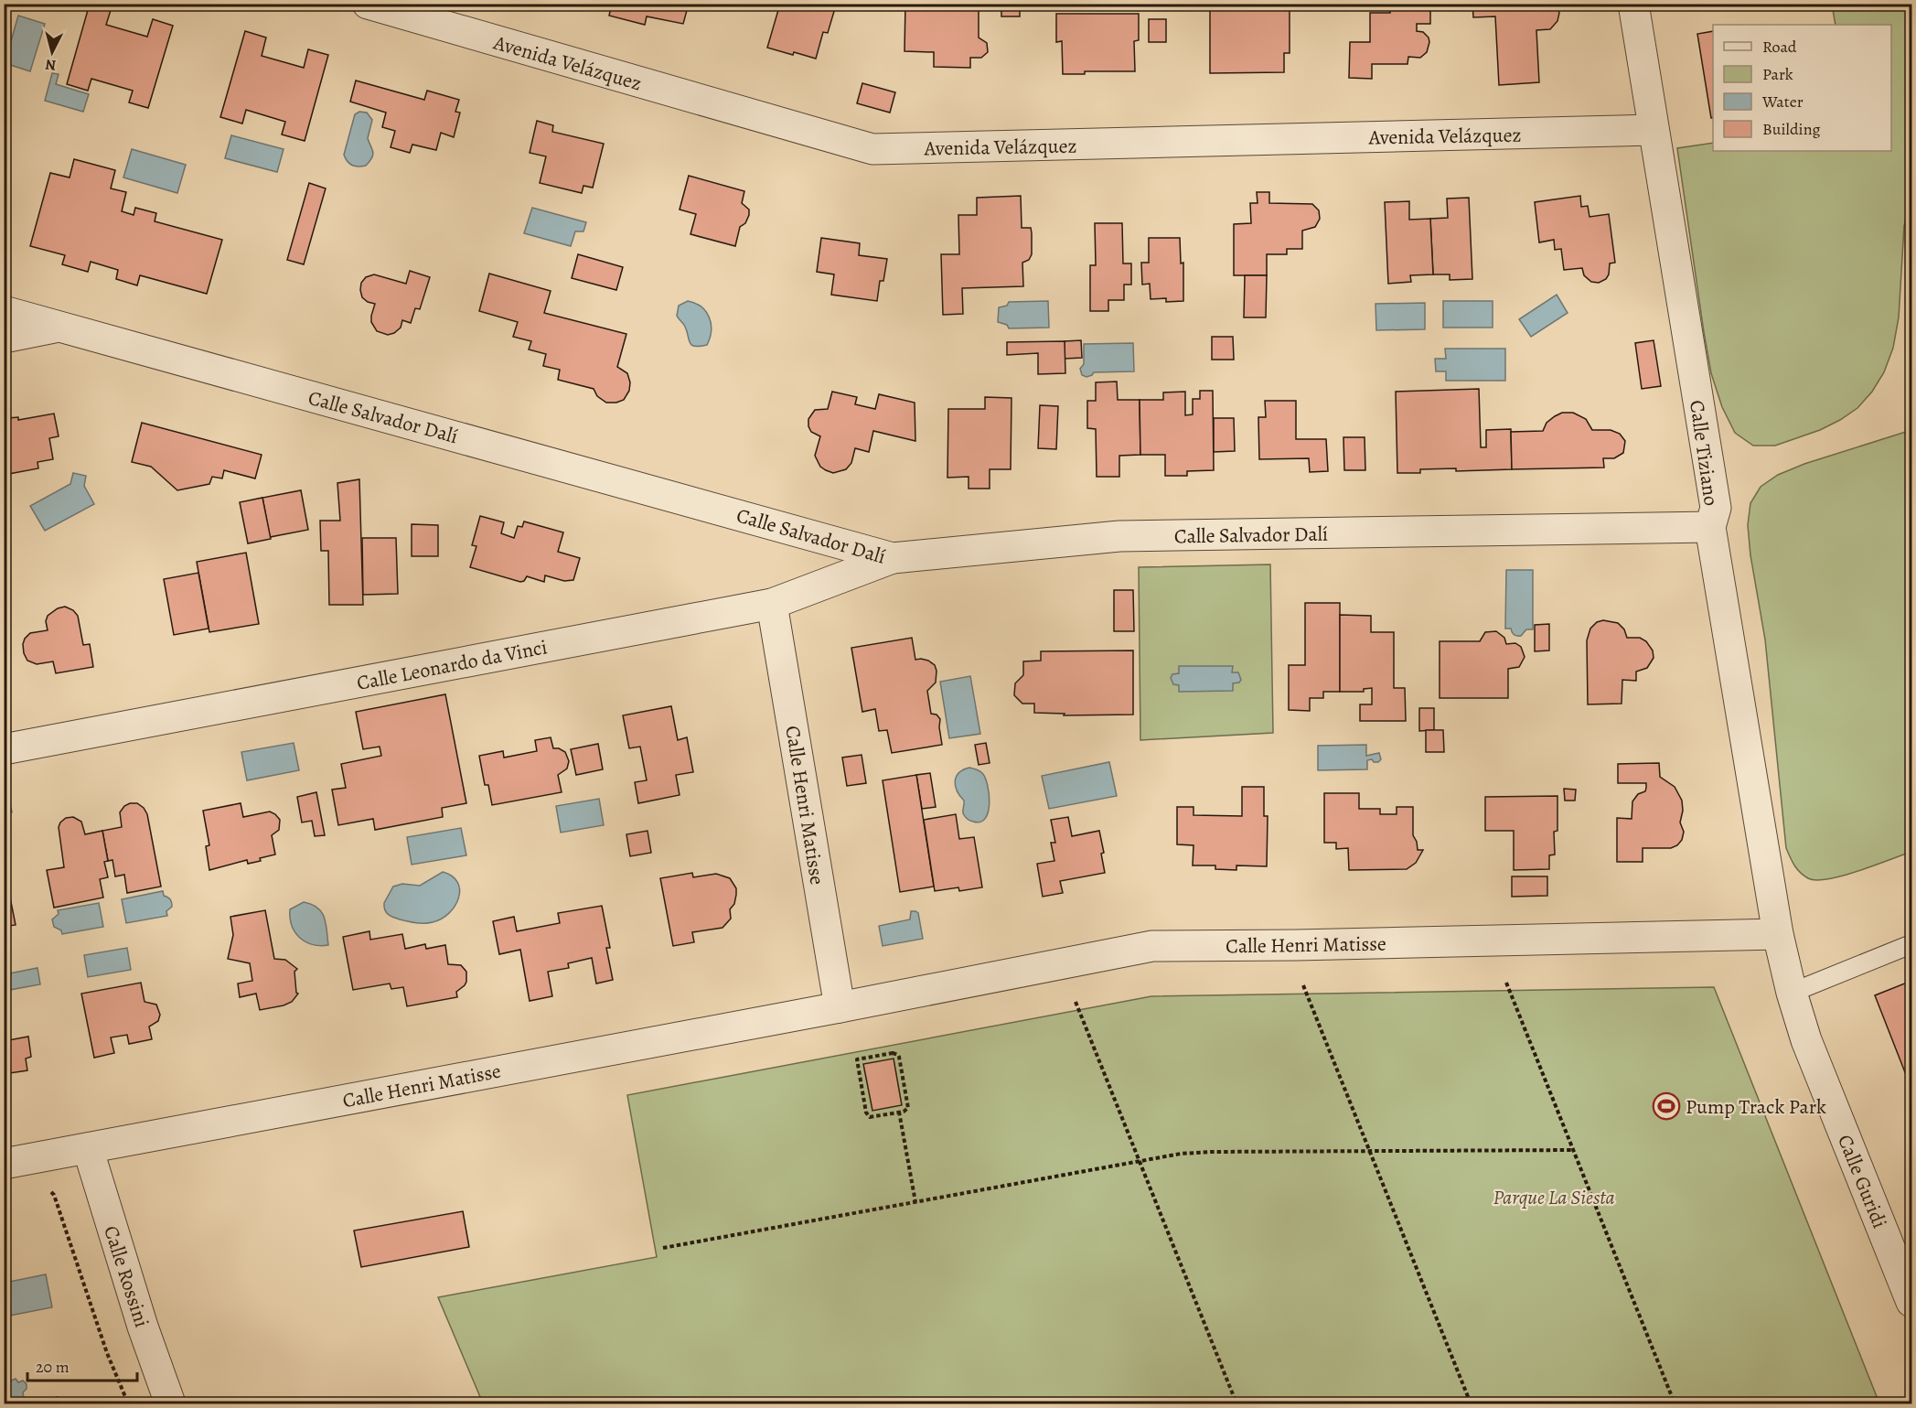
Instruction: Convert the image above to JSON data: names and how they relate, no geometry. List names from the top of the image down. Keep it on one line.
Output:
{"streets":{"street":["Avenida Velázquez","Calle Salvador Dalí","Calle Tiziano","Calle Leonardo da Vinci","Calle Henri Matisse","Calle Guridi","Calle Rossini"]},"crossings":[["Avenida Velázquez","Calle Tiziano"],["Calle Salvador Dalí","Calle Tiziano"],["Calle Salvador Dalí","Calle Leonardo da Vinci"],["Calle Tiziano","Calle Henri Matisse"],["Calle Tiziano","Calle Guridi"],["Calle Leonardo da Vinci","Calle Henri Matisse"],["Calle Henri Matisse","Calle Guridi"],["Calle Henri Matisse","Calle Rossini"]],"parks":["Parque La Siesta"],"places":{"sports":["Pump Track Park"]},"legend":["Road","Park","Water","Building"],"scale_bar":"20 m","north":"bottom"}
